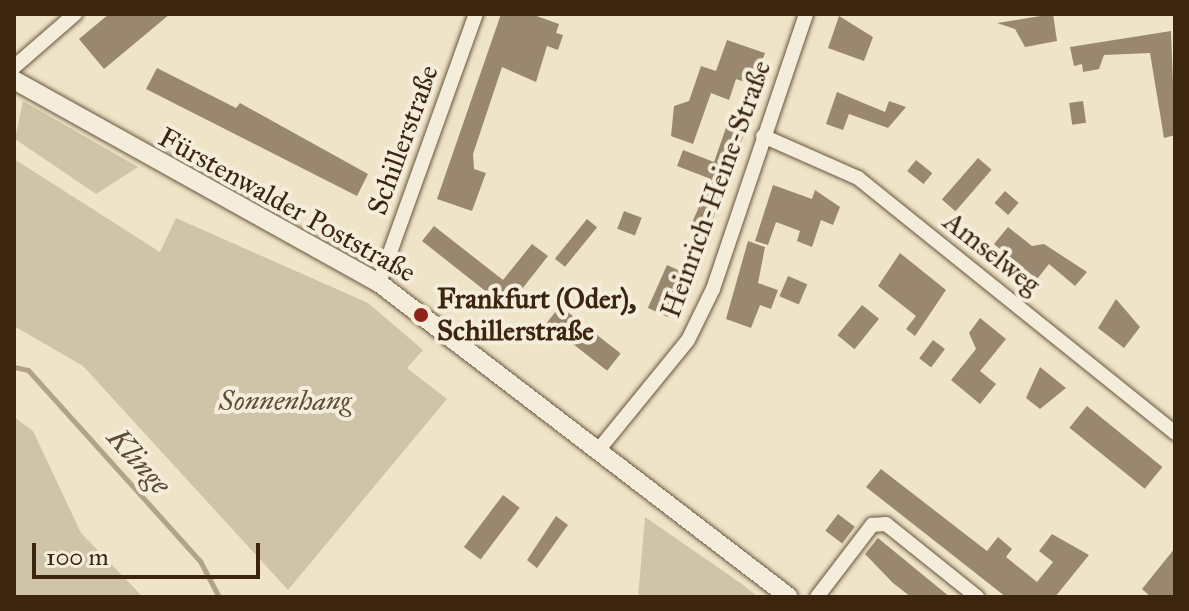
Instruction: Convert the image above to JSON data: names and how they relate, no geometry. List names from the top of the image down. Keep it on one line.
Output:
{"streets":{"street":["Schillerstraße","Heinrich-Heine-Straße","Fürstenwalder Poststraße","Amselweg"]},"crossings":[["Schillerstraße","Fürstenwalder Poststraße"],["Heinrich-Heine-Straße","Fürstenwalder Poststraße"],["Heinrich-Heine-Straße","Amselweg"]],"water":["Klinge"],"parks":["Sonnenhang"],"places":["Frankfurt (Oder), Schillerstraße"],"scale_bar":"100 m"}
